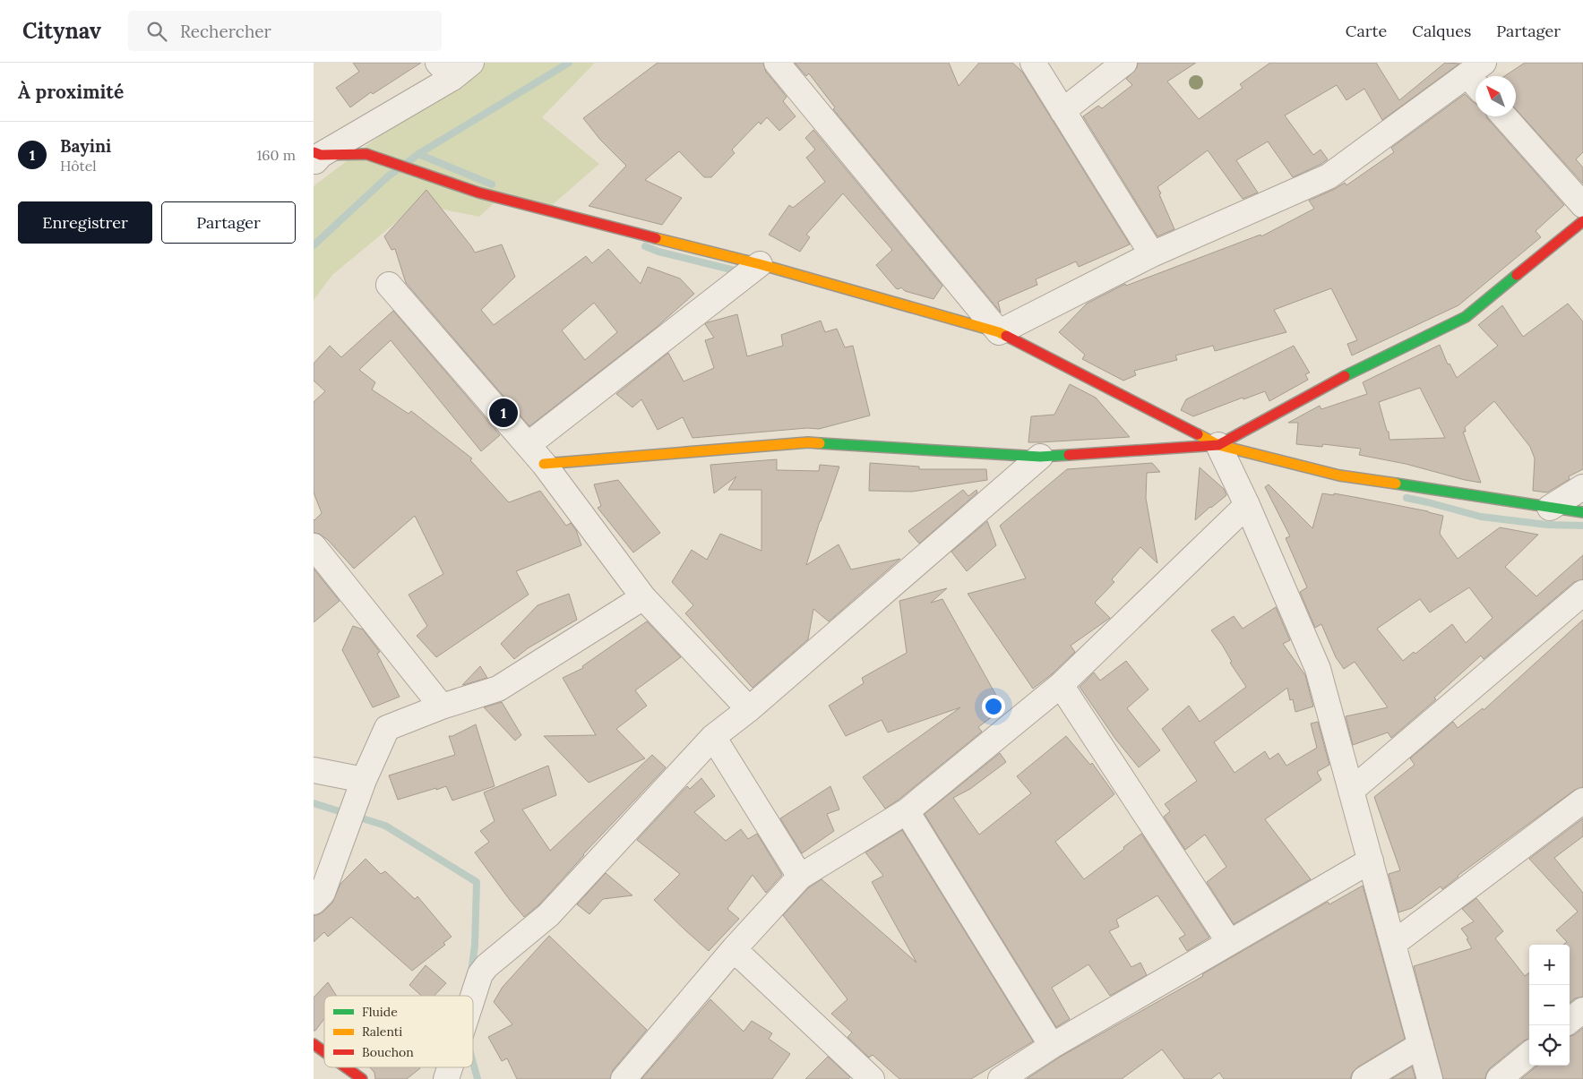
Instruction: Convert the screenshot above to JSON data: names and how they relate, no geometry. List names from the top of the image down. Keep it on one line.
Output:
{"legend":["Fluide","Ralenti","Bouchon"],"north":"top left","page":{"header":"Citynav","search":"Rechercher","nav":["Carte","Calques","Partager"],"heading":"À proximité","list":[{"mark":"1","name":"Bayini","note":"Hôtel","value":"160 m"}],"buttons":["Enregistrer","Partager"],"pins":"1","map_buttons":["+","−"]}}
